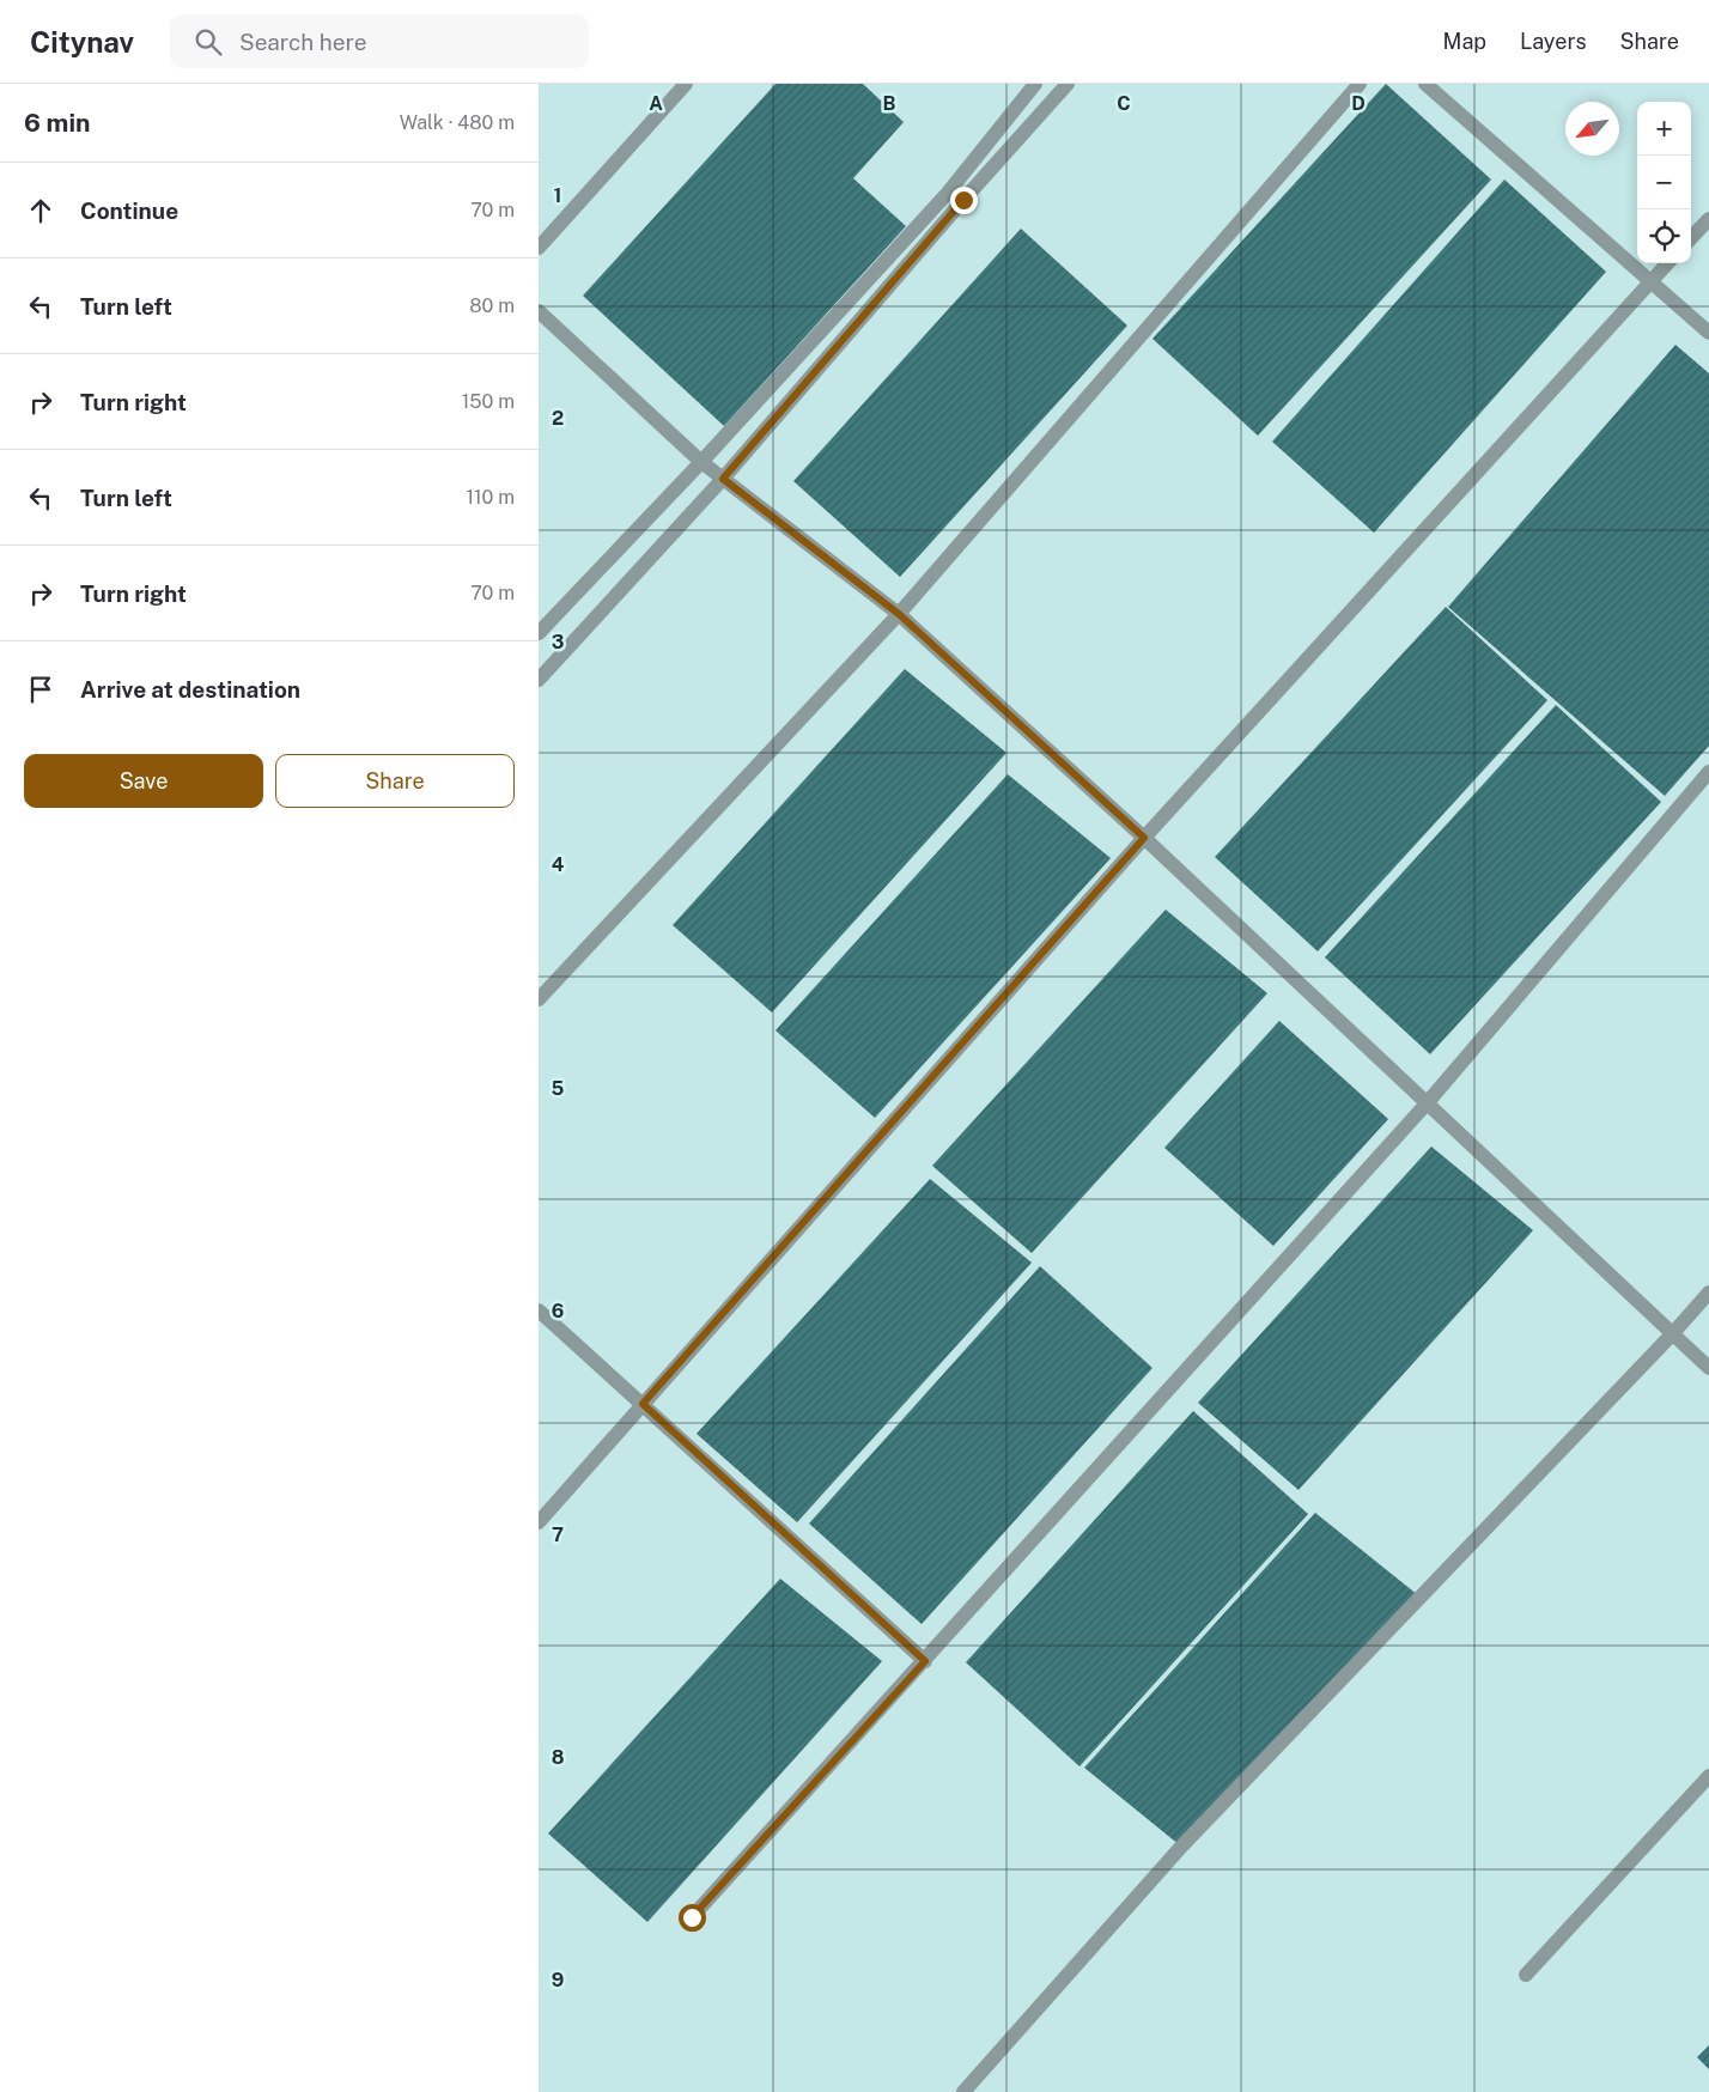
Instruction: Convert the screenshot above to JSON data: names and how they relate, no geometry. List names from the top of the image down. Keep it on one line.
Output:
{"north":"bottom left","page":{"header":"Citynav","search":"Search here","nav":["Map","Layers","Share"],"heading":["6 min","Walk · 480 m"],"map_buttons":["+","−"],"list":[["Continue","70 m"],["Turn left","80 m"],["Turn right","150 m"],["Turn left","110 m"],["Turn right","70 m"],"Arrive at destination"],"buttons":["Save","Share"]},"grid":{"columns":["A","B","C","D"],"rows":["1","2","3","4","5","6","7","8","9"]}}
